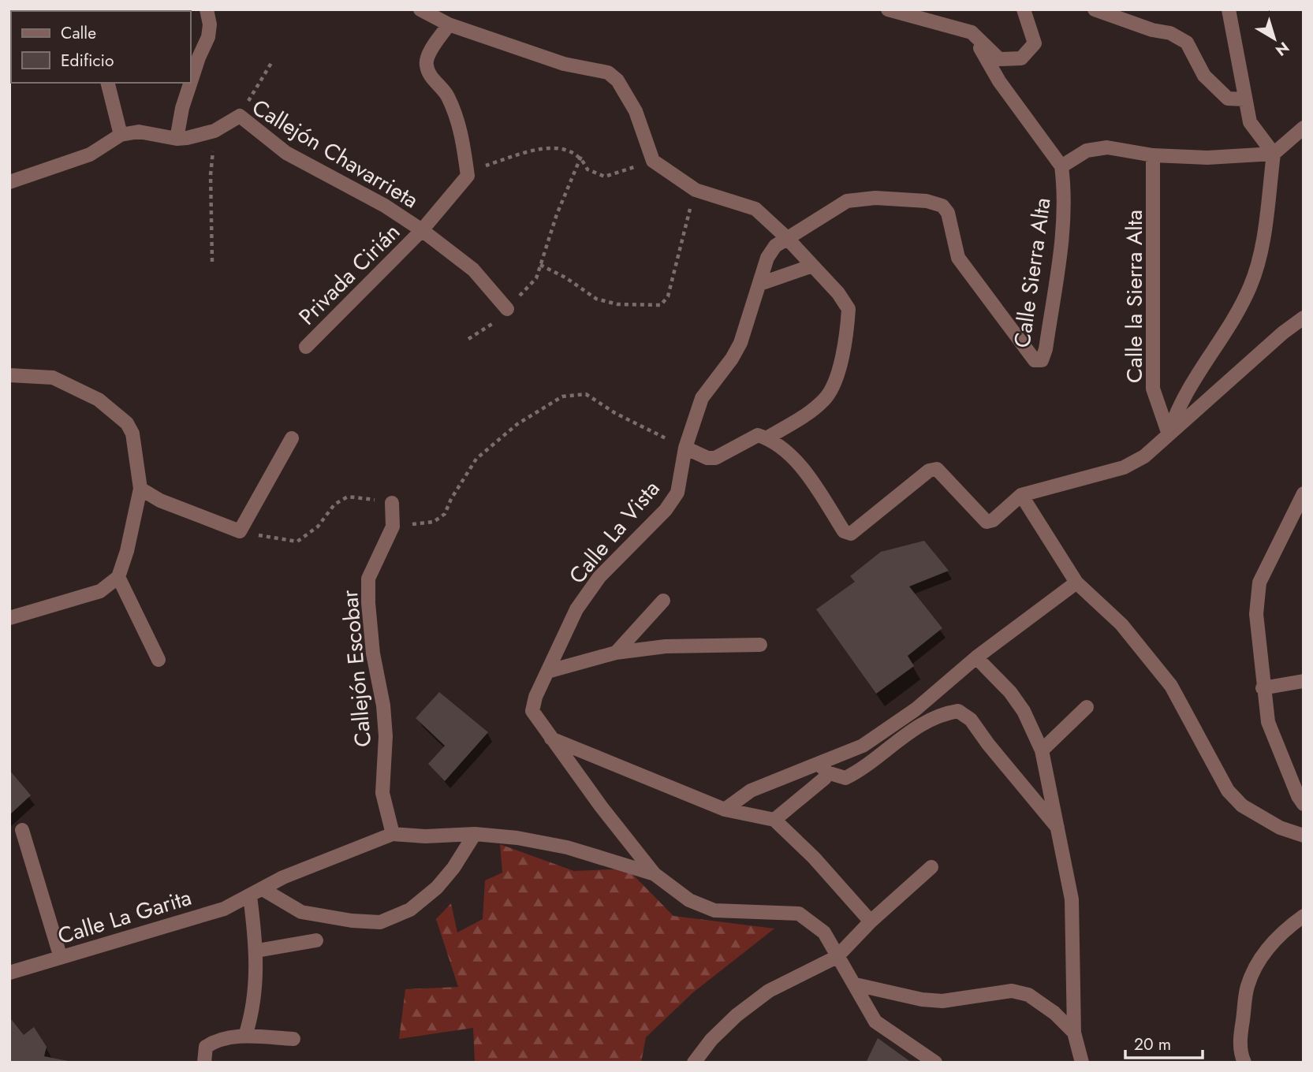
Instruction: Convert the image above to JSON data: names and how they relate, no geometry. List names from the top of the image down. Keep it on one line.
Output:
{"streets":{"street":["Callejón Chavarrieta","Calle Sierra Alta","Privada Cirián","Calle la Sierra Alta","Calle La Vista","Callejón Escobar","Calle La Garita"]},"crossings":[["Callejón Chavarrieta","Privada Cirián"],["Calle Sierra Alta","Calle La Vista"],["Callejón Escobar","Calle La Garita"]],"legend":["Calle","Edificio"],"scale_bar":"20 m","north":"bottom right"}
